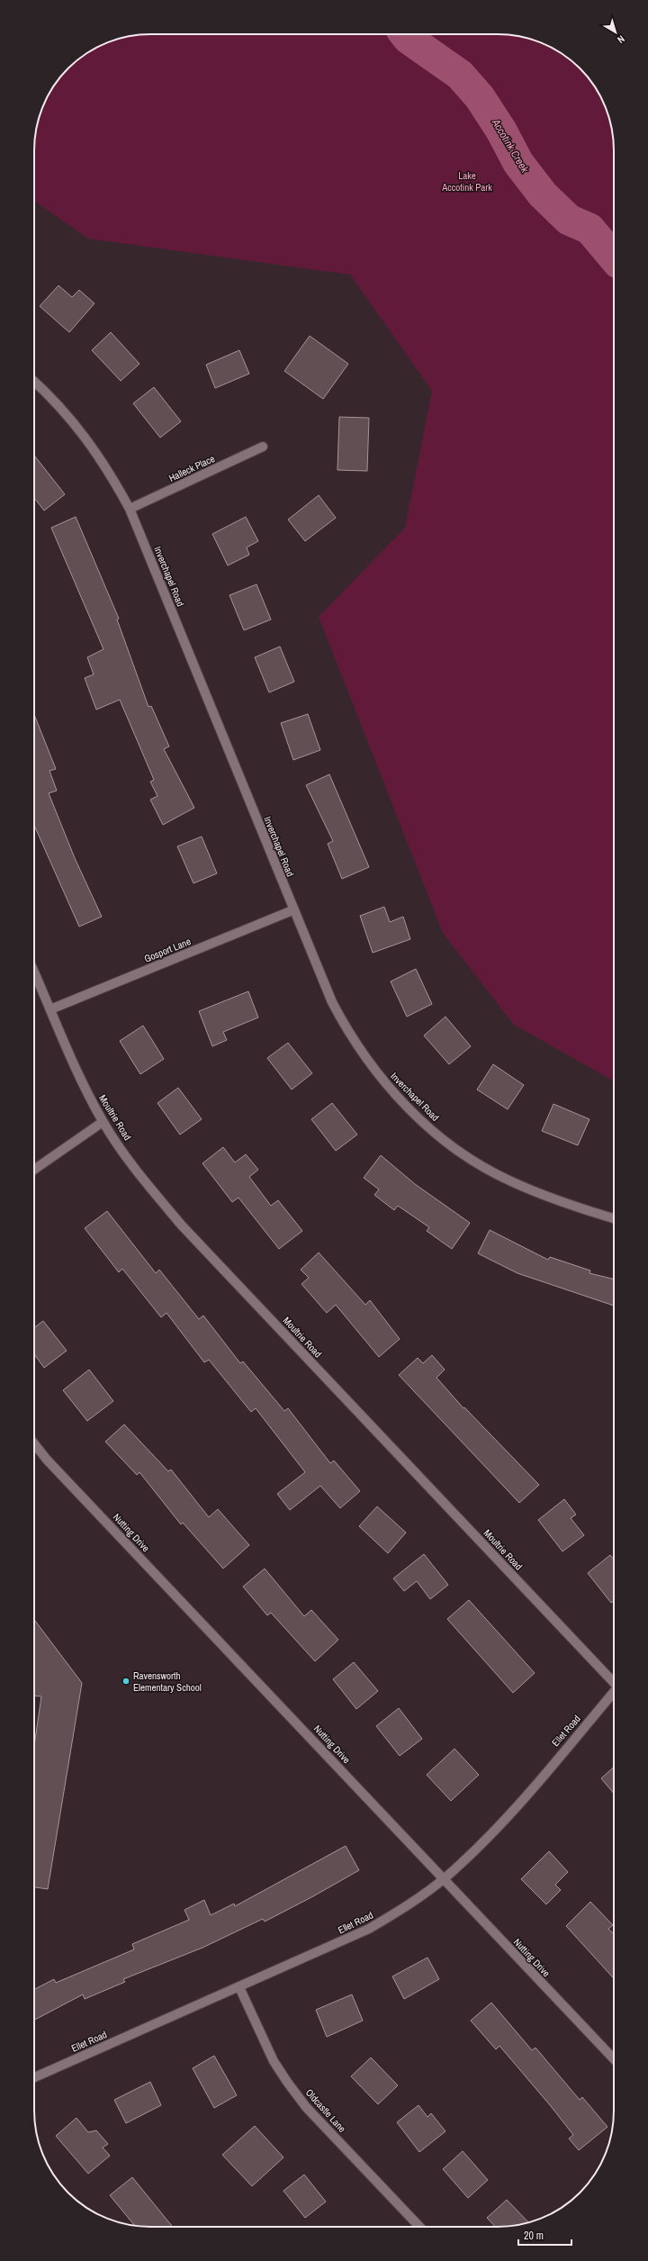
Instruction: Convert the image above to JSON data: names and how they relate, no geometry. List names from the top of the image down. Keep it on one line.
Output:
{"streets":{"street":["Halleck Place","Inverchapel Road","Gosport Lane","Moultrie Road","Nutting Drive","Ellet Road","Oldcastle Lane"]},"crossings":[["Halleck Place","Inverchapel Road"],["Inverchapel Road","Gosport Lane"],["Gosport Lane","Moultrie Road"],["Nutting Drive","Ellet Road"],["Ellet Road","Oldcastle Lane"]],"water":["Accotink Creek"],"parks":["Lake Accotink Park"],"places":["Ravensworth Elementary School"],"scale_bar":"20 m","north":"bottom right"}
